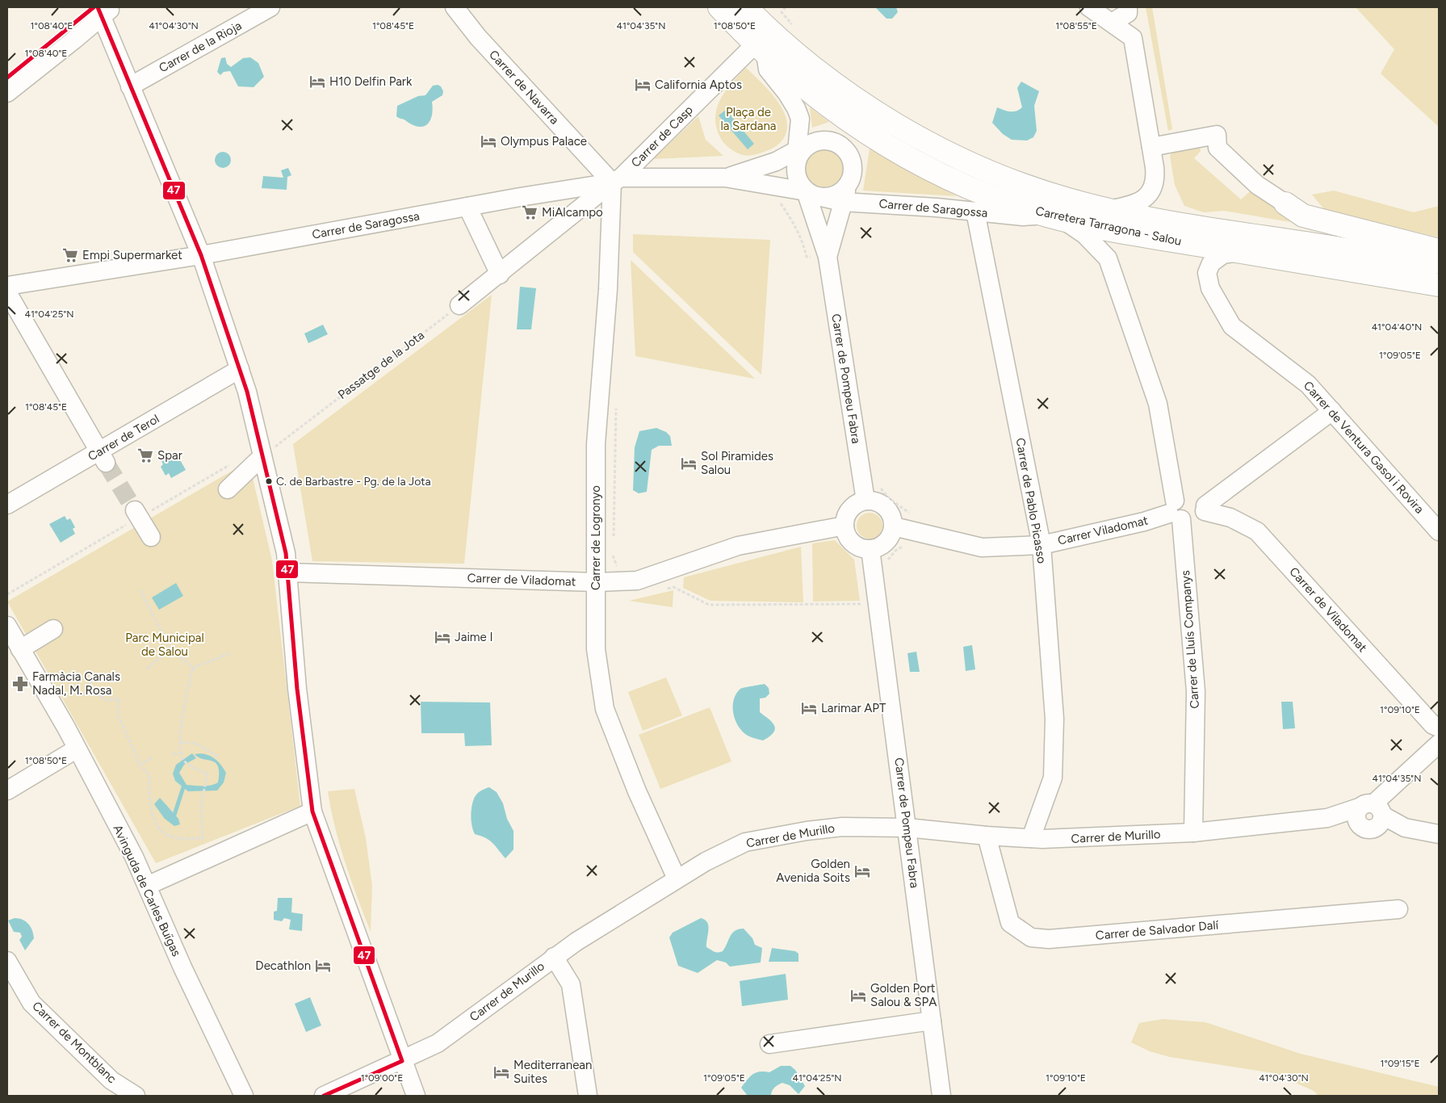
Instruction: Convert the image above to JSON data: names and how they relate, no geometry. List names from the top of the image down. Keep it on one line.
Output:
{"streets":{"main road":["Carretera Tarragona - Salou"],"street":["Carrer de la Rioja","Carrer de Navarra","Carrer de Casp","Carrer de Saragossa","Carrer de Pompeu Fabra","Carrer de Terol","Carrer de Ventura Gasol i Rovira","Carrer de Pablo Picasso","Carrer Viladomat","Carrer de Logronyo","Carrer de Viladomat","Carrer de Lluís Companys","Carrer de Murillo","Avinguda de Carles Buïgas","Carrer de Salvador Dalí","Carrer de Montblanc"],"path":["Passatge de la Jota"]},"crossings":[["Carrer de Navarra","Carrer de Casp"],["Carrer de Navarra","Carrer de Saragossa"],["Carrer de Navarra","Carrer de Logronyo"],["Carrer de Casp","Carrer de Saragossa"],["Carrer de Casp","Carretera Tarragona - Salou"],["Carrer de Casp","Carrer de Logronyo"],["Carrer de Saragossa","Carretera Tarragona - Salou"],["Carrer de Saragossa","Carrer de Pompeu Fabra"],["Carrer de Saragossa","Carrer de Pablo Picasso"],["Carrer de Saragossa","Carrer de Logronyo"],["Carrer de Saragossa","Carrer de Lluís Companys"],["Carretera Tarragona - Salou","Carrer de Pompeu Fabra"],["Carretera Tarragona - Salou","Carrer de Ventura Gasol i Rovira"],["Carretera Tarragona - Salou","Carrer de Lluís Companys"],["Carrer de Pompeu Fabra","Carrer Viladomat"],["Carrer de Pompeu Fabra","Carrer de Viladomat"],["Carrer de Pompeu Fabra","Carrer de Murillo"],["Carrer de Ventura Gasol i Rovira","Carrer Viladomat"],["Carrer de Pablo Picasso","Carrer Viladomat"],["Carrer de Pablo Picasso","Carrer de Murillo"],["Carrer Viladomat","Carrer de Viladomat"],["Carrer Viladomat","Carrer de Lluís Companys"],["Carrer de Logronyo","Carrer de Viladomat"],["Carrer de Logronyo","Carrer de Murillo"],["Carrer de Lluís Companys","Carrer de Murillo"],["Carrer de Murillo","Carrer de Salvador Dalí"]],"parks":["Plaça de la Sardana","Parc Municipal de Salou"],"places":{"hotel":["H10 Delfin Park","California Aptos","Olympus Palace","Sol Piramides Salou","Jaime I","Larimar APT","Golden Avenida Soits","Decathlon","Golden Port Salou & SPA","Mediterranean Suites"],"supermarket":["MiAlcampo","Empi Supermarket","Spar"],"other":["C. de Barbastre - Pg. de la Jota"],"pharmacy":["Farmàcia Canals Nadal, M. Rosa"]},"lines":["transit line 47"],"coordinates":["41°04'30\"N","41°04'35\"N","1°08'40\"E","1°08'45\"E","1°08'50\"E","1°08'55\"E","41°04'25\"N","41°04'40\"N","1°09'05\"E","1°09'10\"E","1°09'15\"E","1°09'00\"E"]}
